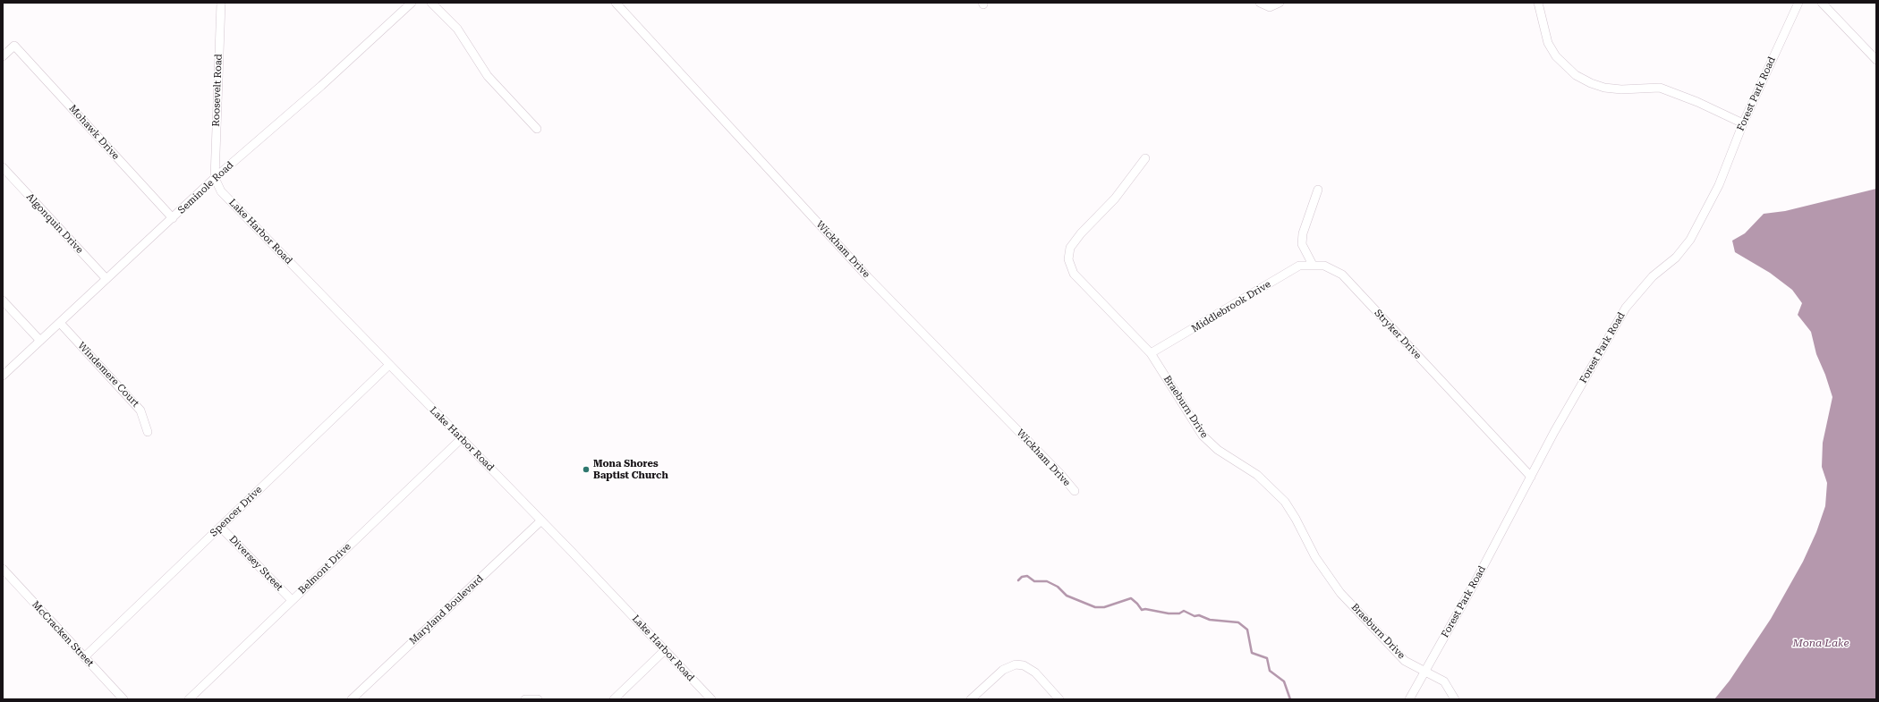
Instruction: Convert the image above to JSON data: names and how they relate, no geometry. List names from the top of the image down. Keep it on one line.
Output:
{"streets":{"street":["Roosevelt Road","Forest Park Road","Mohawk Drive","Seminole Road","Algonquin Drive","Lake Harbor Road","Wickham Drive","Middlebrook Drive","Stryker Drive","Windemere Court","Braeburn Drive","Spencer Drive","Diversey Street","Belmont Drive","Maryland Boulevard","McCracken Street"]},"crossings":[["Roosevelt Road","Seminole Road"],["Roosevelt Road","Lake Harbor Road"],["Forest Park Road","Stryker Drive"],["Forest Park Road","Braeburn Drive"],["Mohawk Drive","Seminole Road"],["Seminole Road","Algonquin Drive"],["Seminole Road","Lake Harbor Road"],["Seminole Road","Windemere Court"],["Lake Harbor Road","Spencer Drive"],["Lake Harbor Road","Belmont Drive"],["Lake Harbor Road","Maryland Boulevard"],["Middlebrook Drive","Stryker Drive"],["Middlebrook Drive","Braeburn Drive"],["Spencer Drive","Diversey Street"],["Spencer Drive","McCracken Street"],["Diversey Street","Belmont Drive"]],"water":["Mona Lake"],"places":["Mona Shores Baptist Church"]}
